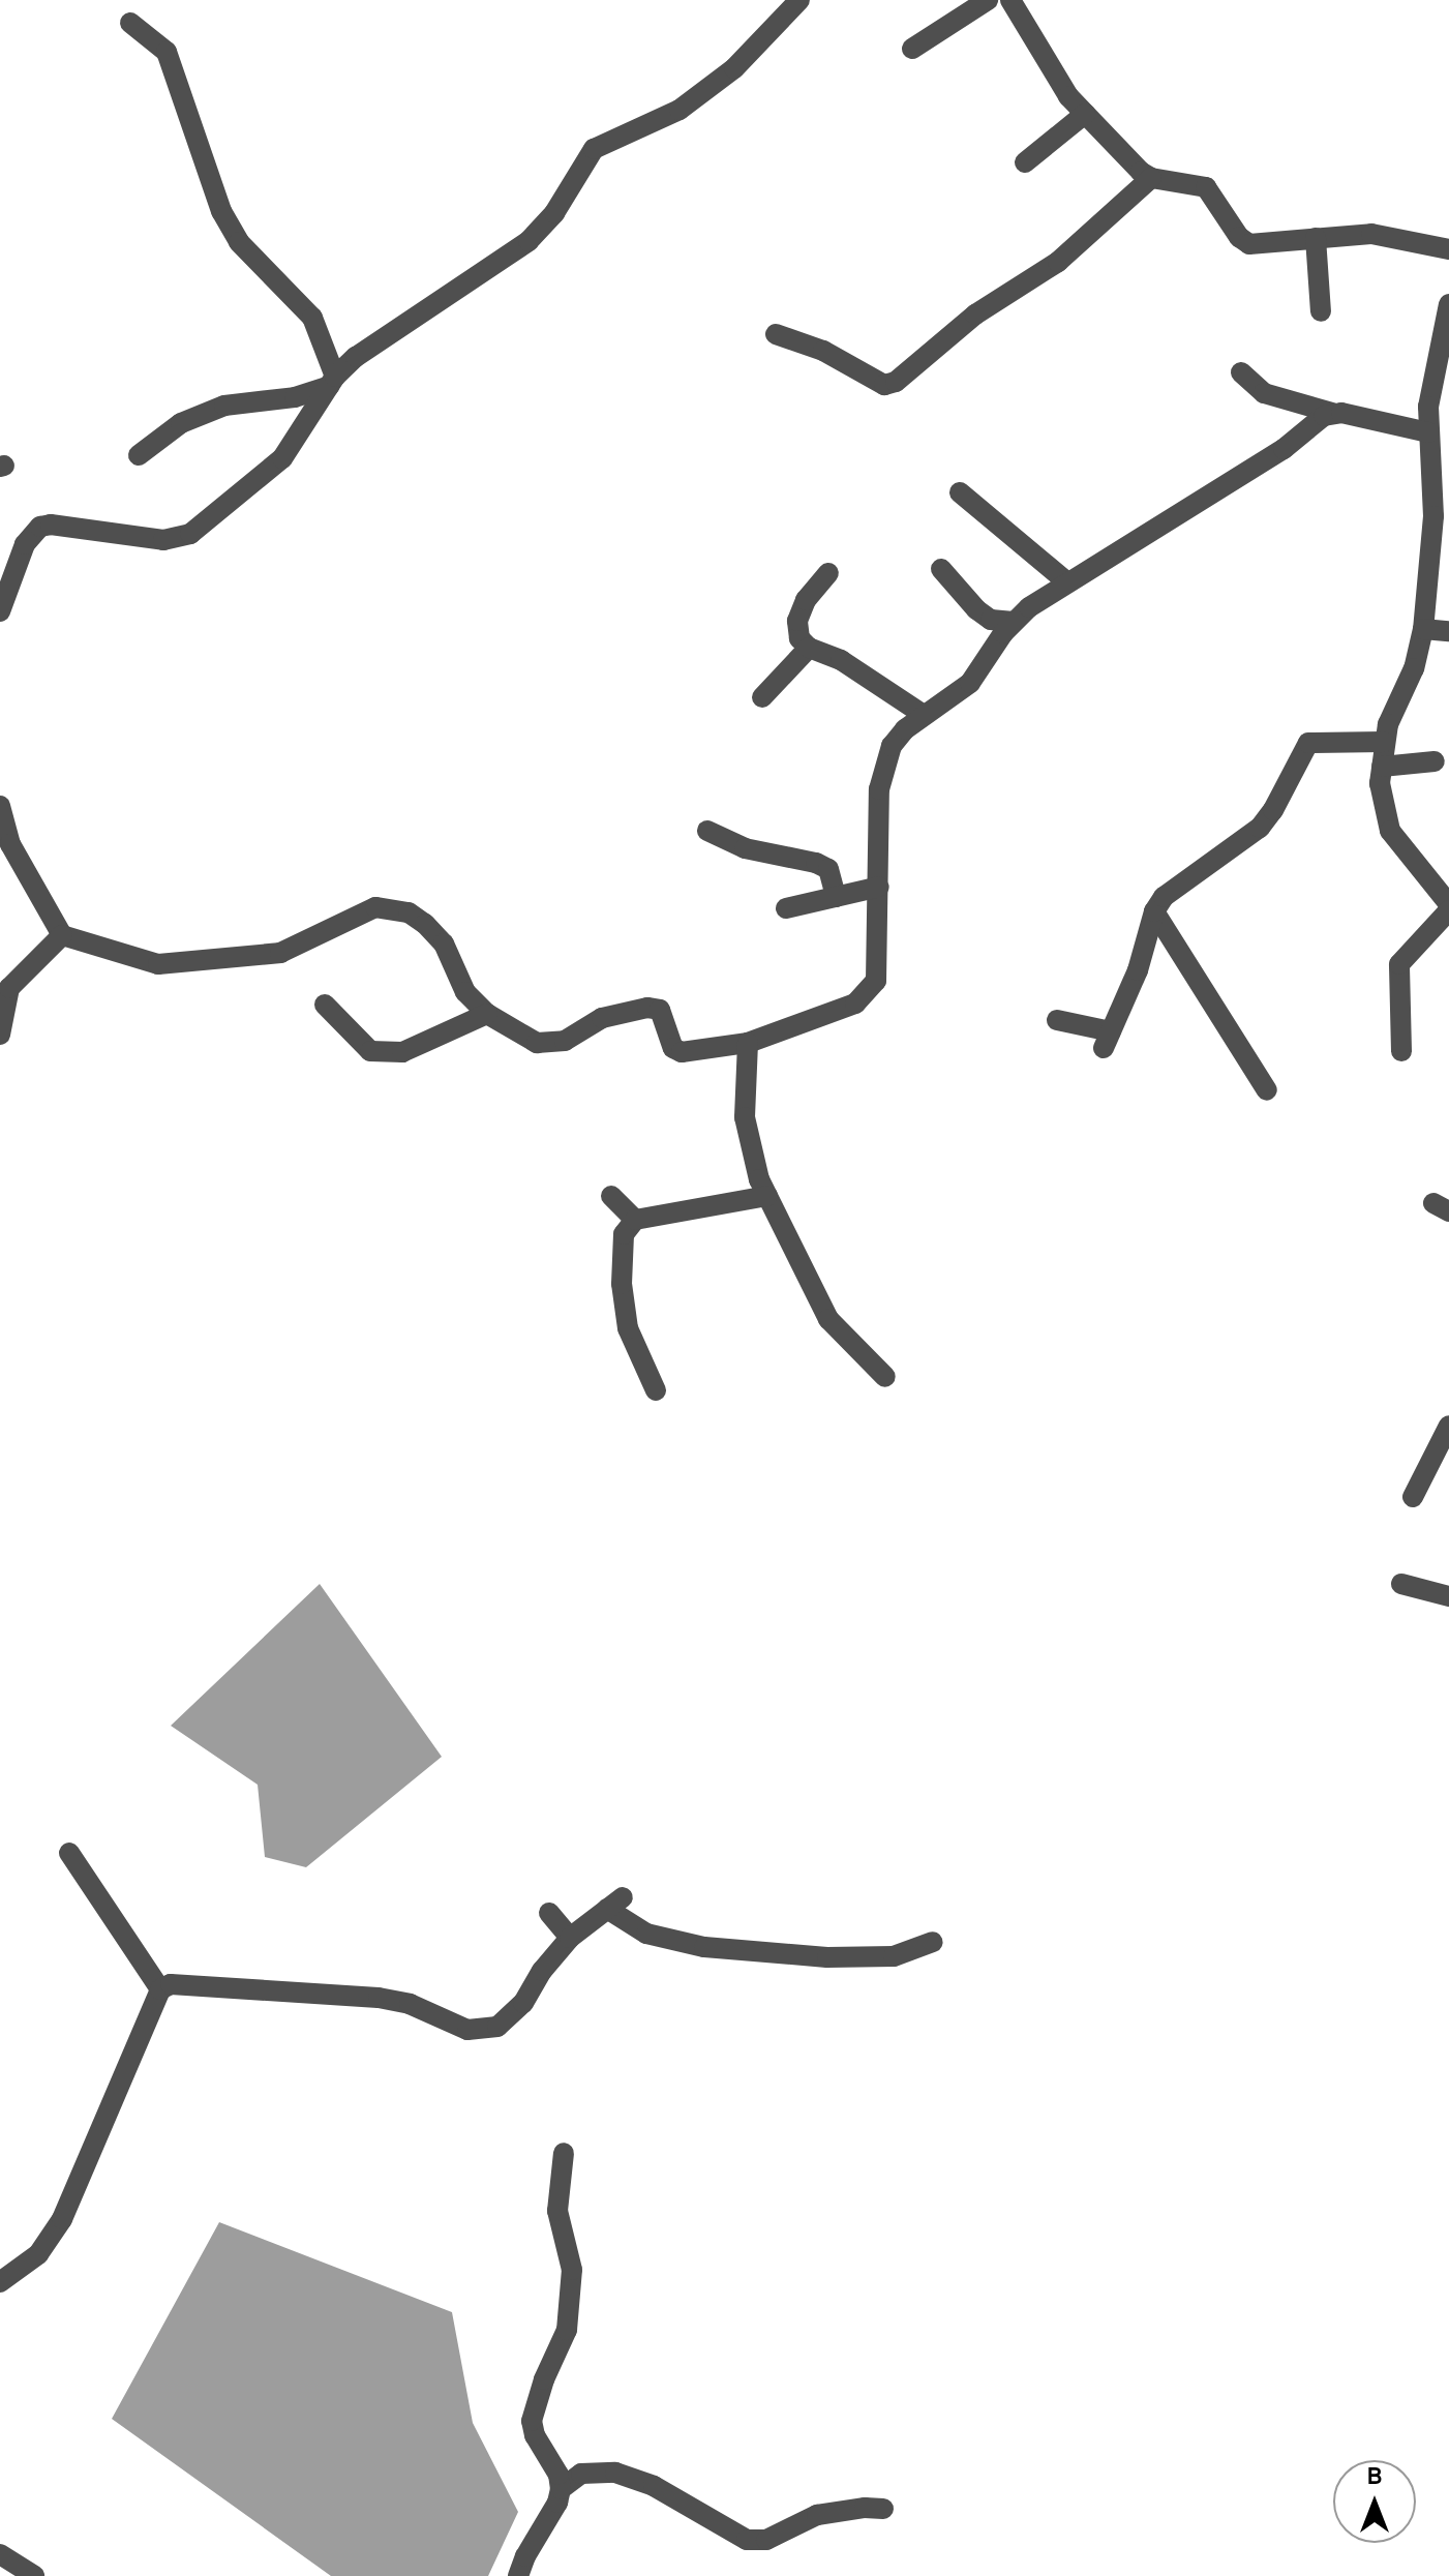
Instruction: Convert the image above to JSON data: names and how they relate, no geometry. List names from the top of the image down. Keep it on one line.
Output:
{"north":"top"}
